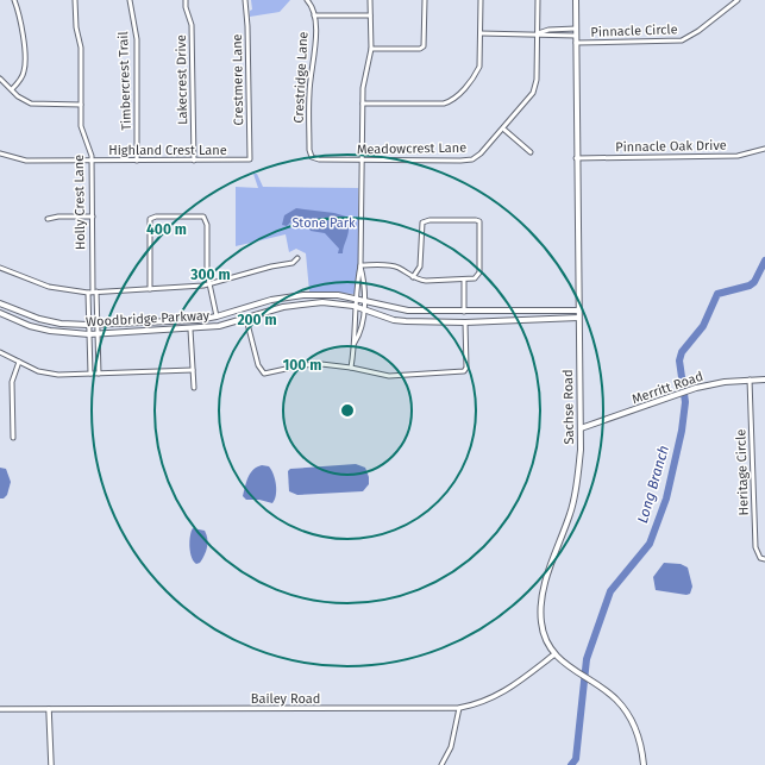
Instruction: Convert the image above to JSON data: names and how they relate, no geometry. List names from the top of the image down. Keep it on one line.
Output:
{"streets":{"main road":["Woodbridge Parkway","Merritt Road","Sachse Road"],"street":["Pinnacle Circle","Crestridge Lane","Lakecrest Drive","Crestmere Lane","Timbercrest Trail","Pinnacle Oak Drive","Meadowcrest Lane","Highland Crest Lane","Holly Crest Lane","Heritage Circle","Bailey Road"]},"crossings":[["Pinnacle Circle","Sachse Road"],["Crestridge Lane","Meadowcrest Lane"],["Lakecrest Drive","Highland Crest Lane"],["Crestmere Lane","Highland Crest Lane"],["Timbercrest Trail","Highland Crest Lane"],["Pinnacle Oak Drive","Sachse Road"],["Highland Crest Lane","Holly Crest Lane"],["Holly Crest Lane","Woodbridge Parkway"],["Woodbridge Parkway","Sachse Road"],["Merritt Road","Sachse Road"],["Merritt Road","Heritage Circle"],["Sachse Road","Bailey Road"]],"water":["Long Branch"],"parks":["Stone Park"],"rings":["400 m","300 m","200 m","100 m"]}
